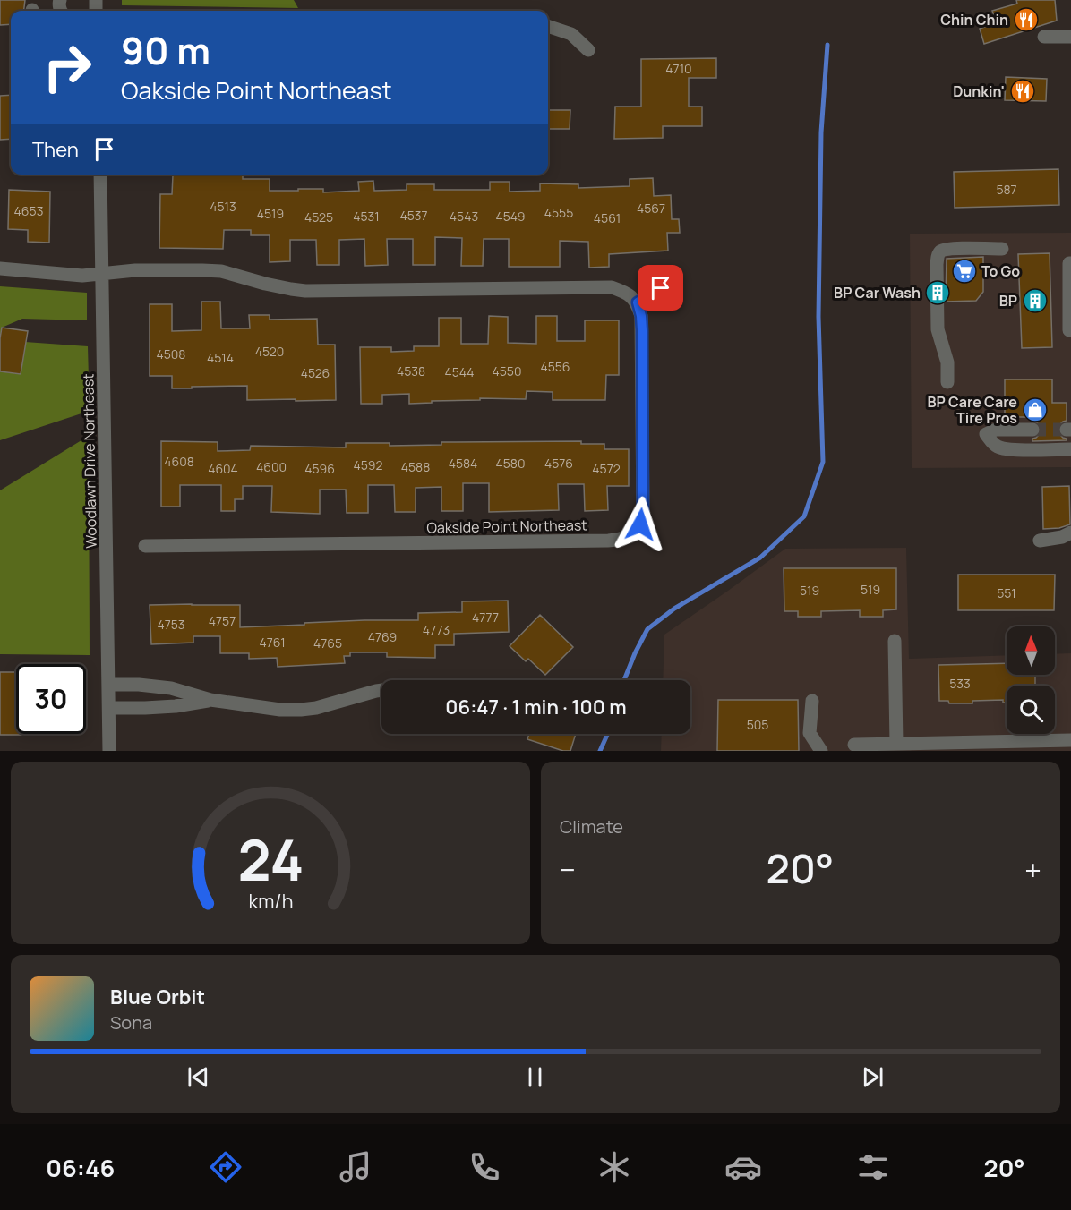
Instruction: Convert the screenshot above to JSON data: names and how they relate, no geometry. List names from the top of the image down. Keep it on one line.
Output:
{"streets":{"street":["Woodlawn Drive Northeast","Oakside Point Northeast"]},"places":{"restaurant":["Chin Chin","Dunkin'"],"supermarket":["To Go"],"building":["BP Car Wash","BP"],"shop":["BP Care Care Tire Pros"]},"house_numbers":["4710","587","4513","4567","4653","4555","4519","4537","4531","4543","4549","4525","4561","4520","4508","4514","4556","4538","4550","4544","4526","4608","4584","4580","4576","4592","4600","4588","4604","4596","4572","519","519","551","4777","4757","4753","4773","4769","4761","4765","533","505"],"north":"top","page":{"turn":["90 m","Oakside Point Northeast"],"then":"Then","limit":"30","trip":"06:47 · 1 min · 100 m","tile":"Climate","heat":["−","20°","+"],"song":["Blue Orbit","Sona"],"tabs":["06:46","20°"],"gauge":["24","km/h"]}}
